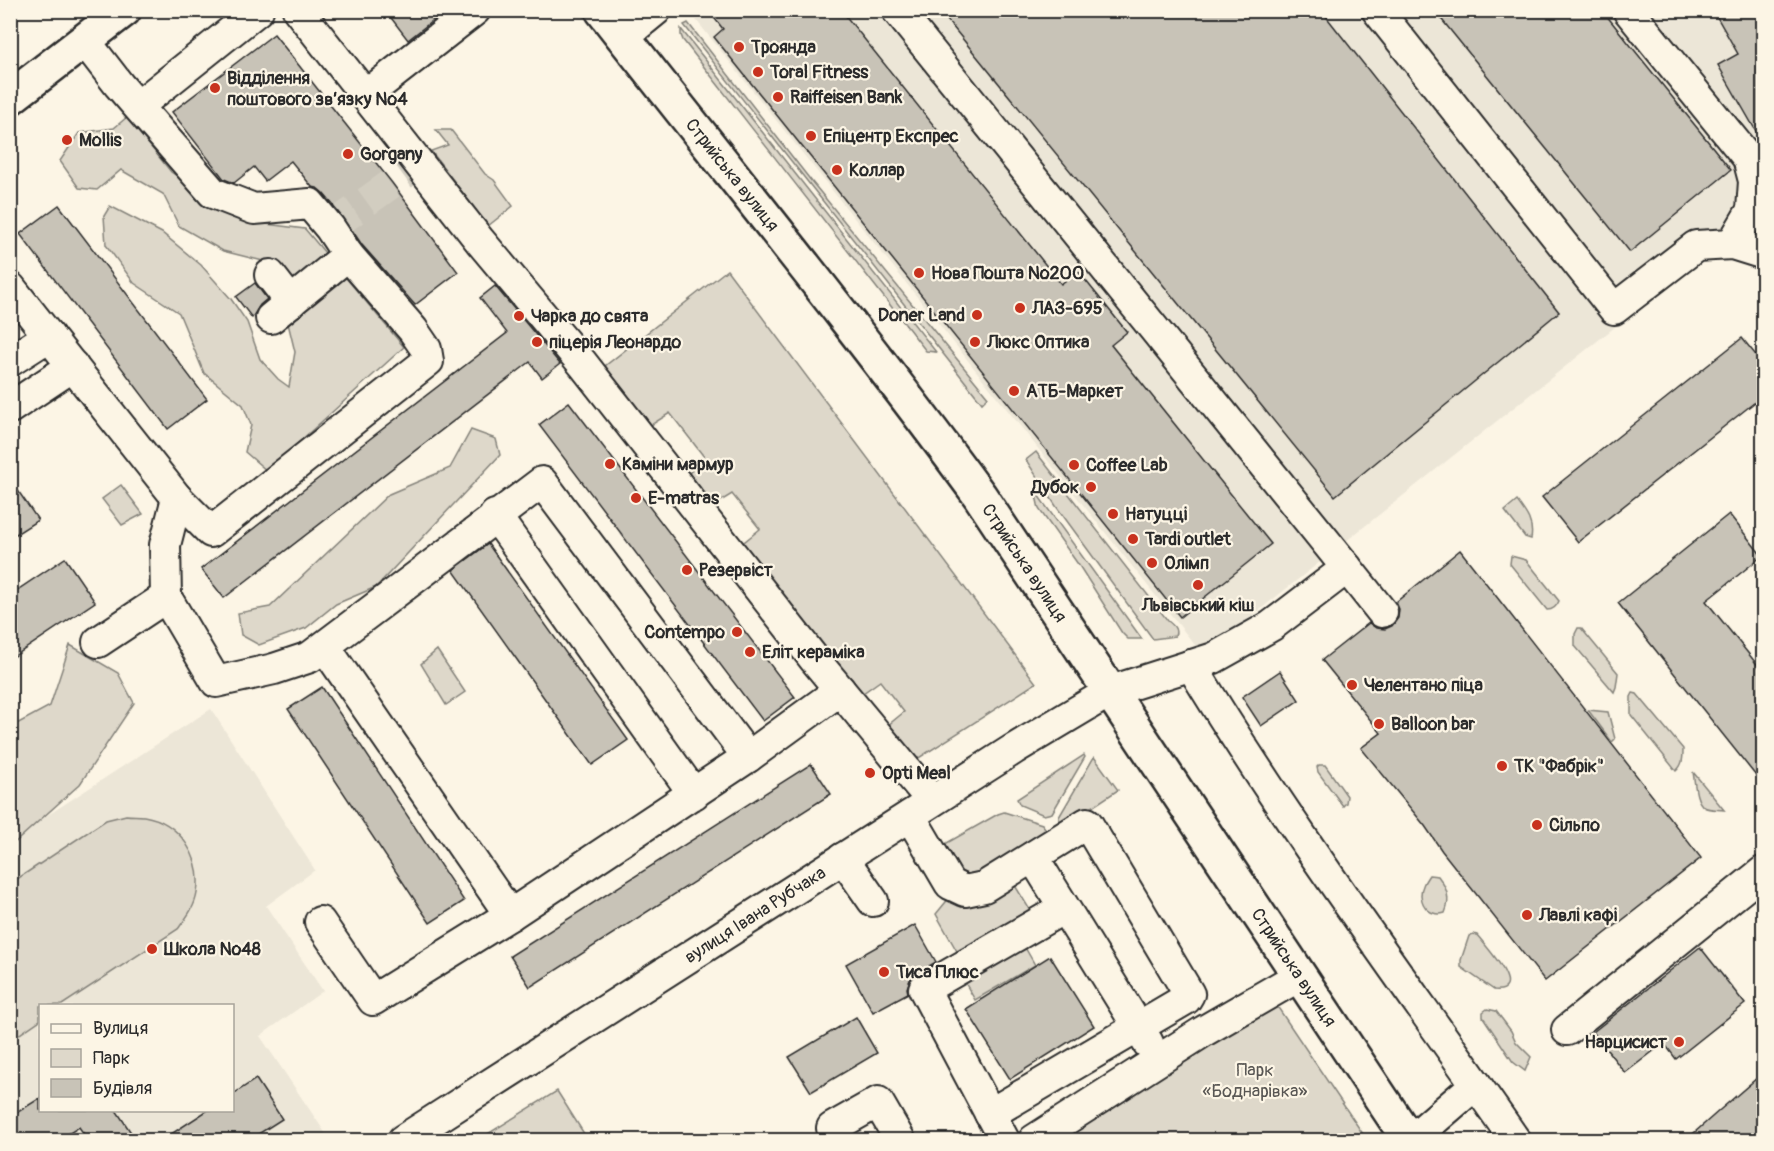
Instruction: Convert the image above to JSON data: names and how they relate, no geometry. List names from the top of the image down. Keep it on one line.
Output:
{"streets":{"main road":["Стрийська вулиця"],"street":["вулиця Івана Рубчака"]},"crossings":[["Стрийська вулиця","вулиця Івана Рубчака"]],"parks":["Парк «Боднарівка»"],"places":["Троянда","Toral Fitness","Відділення поштового зв’язку №4","Raiffeisen Bank","Епіцентр Експрес","Mollis","Gorgany","Коллар","Нова Пошта №200","ЛАЗ-695","Doner Land","Чарка до свята","піцерія Леонардо","Люкс Оптика","АТБ-Маркет","Каміни мармур","Coffee Lab","Дубок","E-matras","Натуцці","Tardi outlet","Олімп","Резервіст","Львівський кіш","Contempo","Еліт кераміка","Челентано піца","Balloon bar","ТК \"Фабрік\"","Opti Meal","Сільпо","Лавлі кафі","Школа №48","Тиса Плюс","Нарцисист"],"legend":["Вулиця","Парк","Будівля"]}
